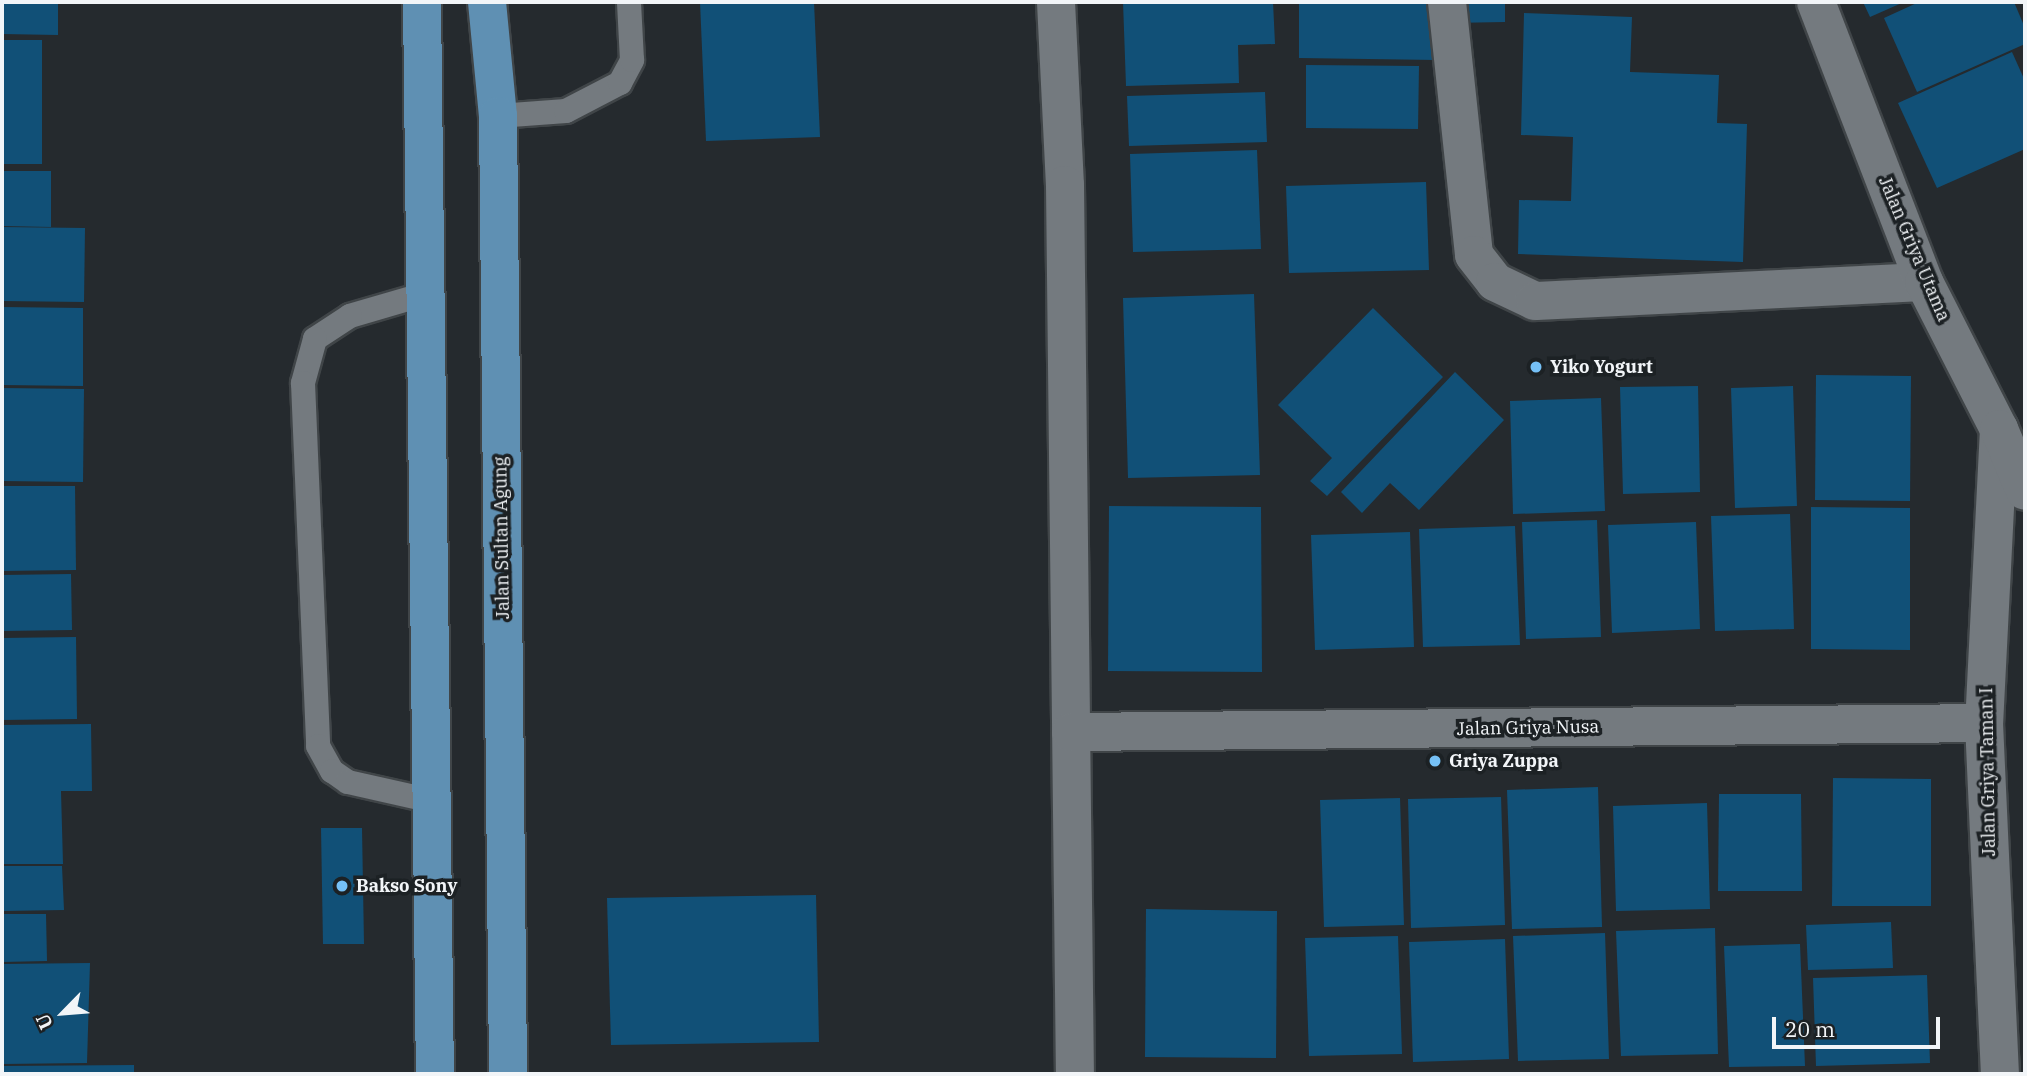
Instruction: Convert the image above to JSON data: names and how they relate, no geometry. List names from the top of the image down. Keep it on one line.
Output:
{"streets":{"main road":["Jalan Sultan Agung"],"street":["Jalan Griya Utama","Jalan Griya Nusa","Jalan Griya Taman I"]},"crossings":[["Jalan Griya Utama","Jalan Griya Taman I"],["Jalan Griya Nusa","Jalan Griya Taman I"]],"places":["Yiko Yogurt","Griya Zuppa","Bakso Sony"],"scale_bar":"20 m","north":"bottom left"}
